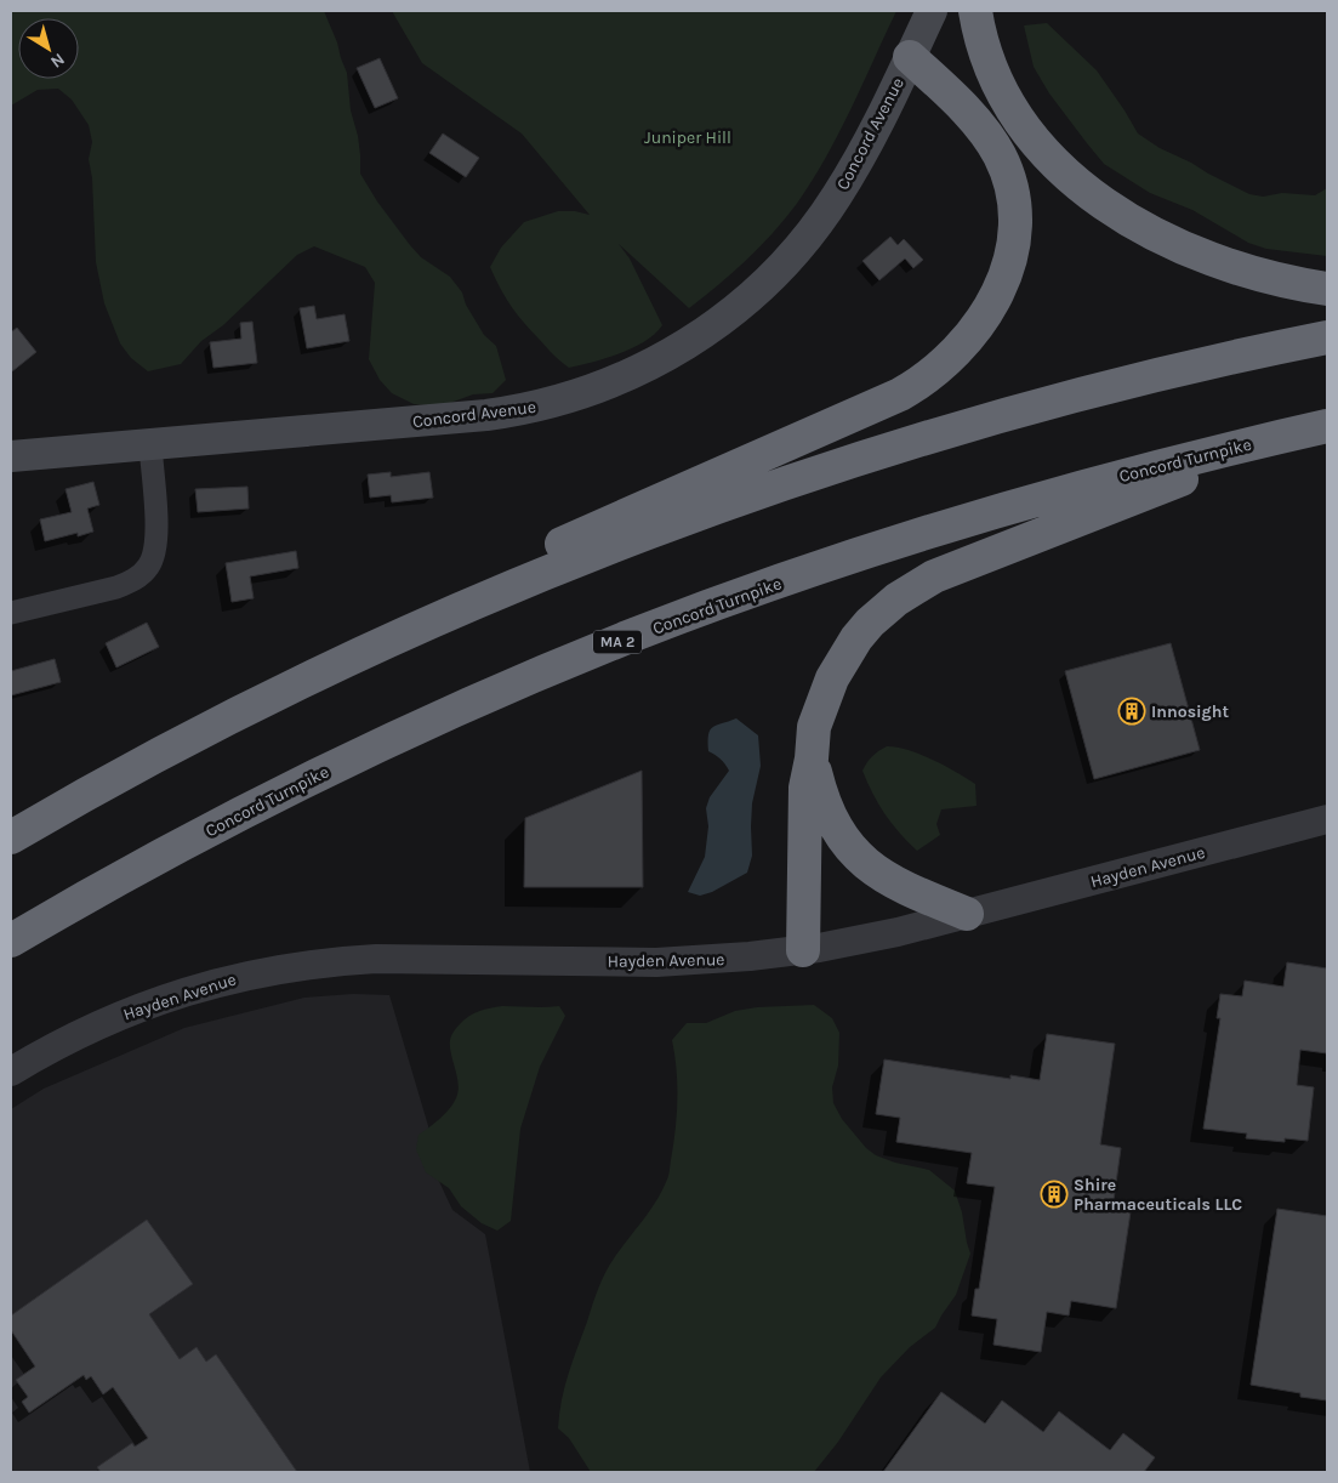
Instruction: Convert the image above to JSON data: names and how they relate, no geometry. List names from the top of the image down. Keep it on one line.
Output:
{"streets":{"highway":["Concord Turnpike","MA 2"],"main road":["Concord Avenue"],"street":["Hayden Avenue"]},"parks":["Juniper Hill"],"places":{"building":["Innosight","Shire Pharmaceuticals LLC"]},"north":"bottom right"}
